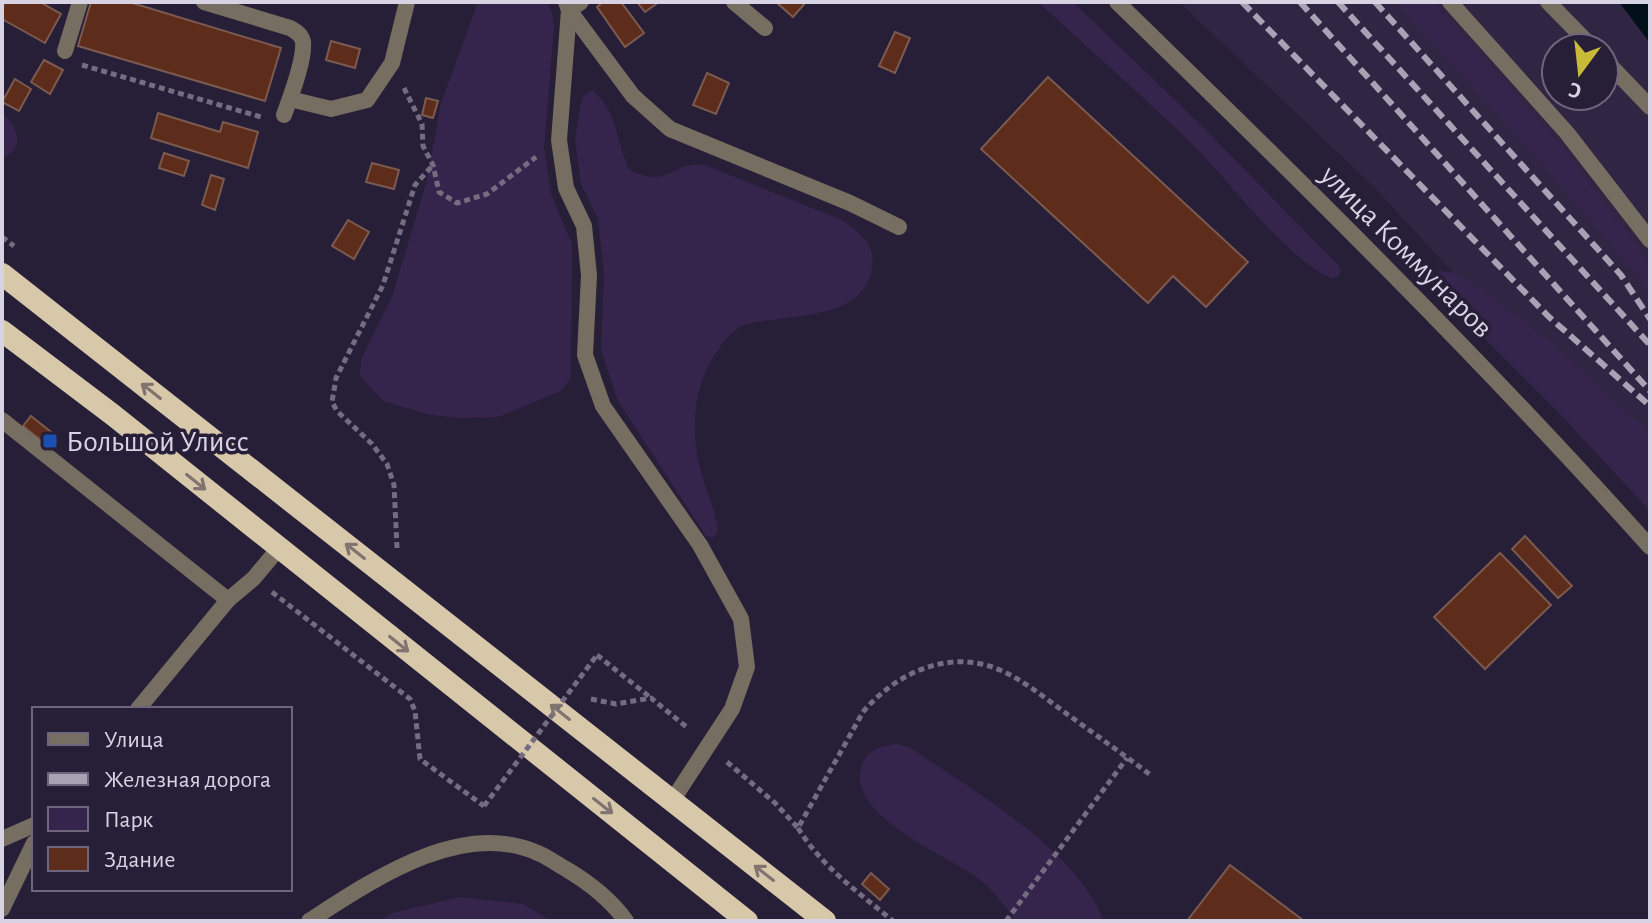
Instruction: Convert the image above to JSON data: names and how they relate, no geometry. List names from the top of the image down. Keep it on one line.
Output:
{"streets":{"street":["улица Коммунаров"]},"places":{"transit":["Большой Улисс"]},"legend":["Улица","Железная дорога","Парк","Здание"],"north":"bottom"}
